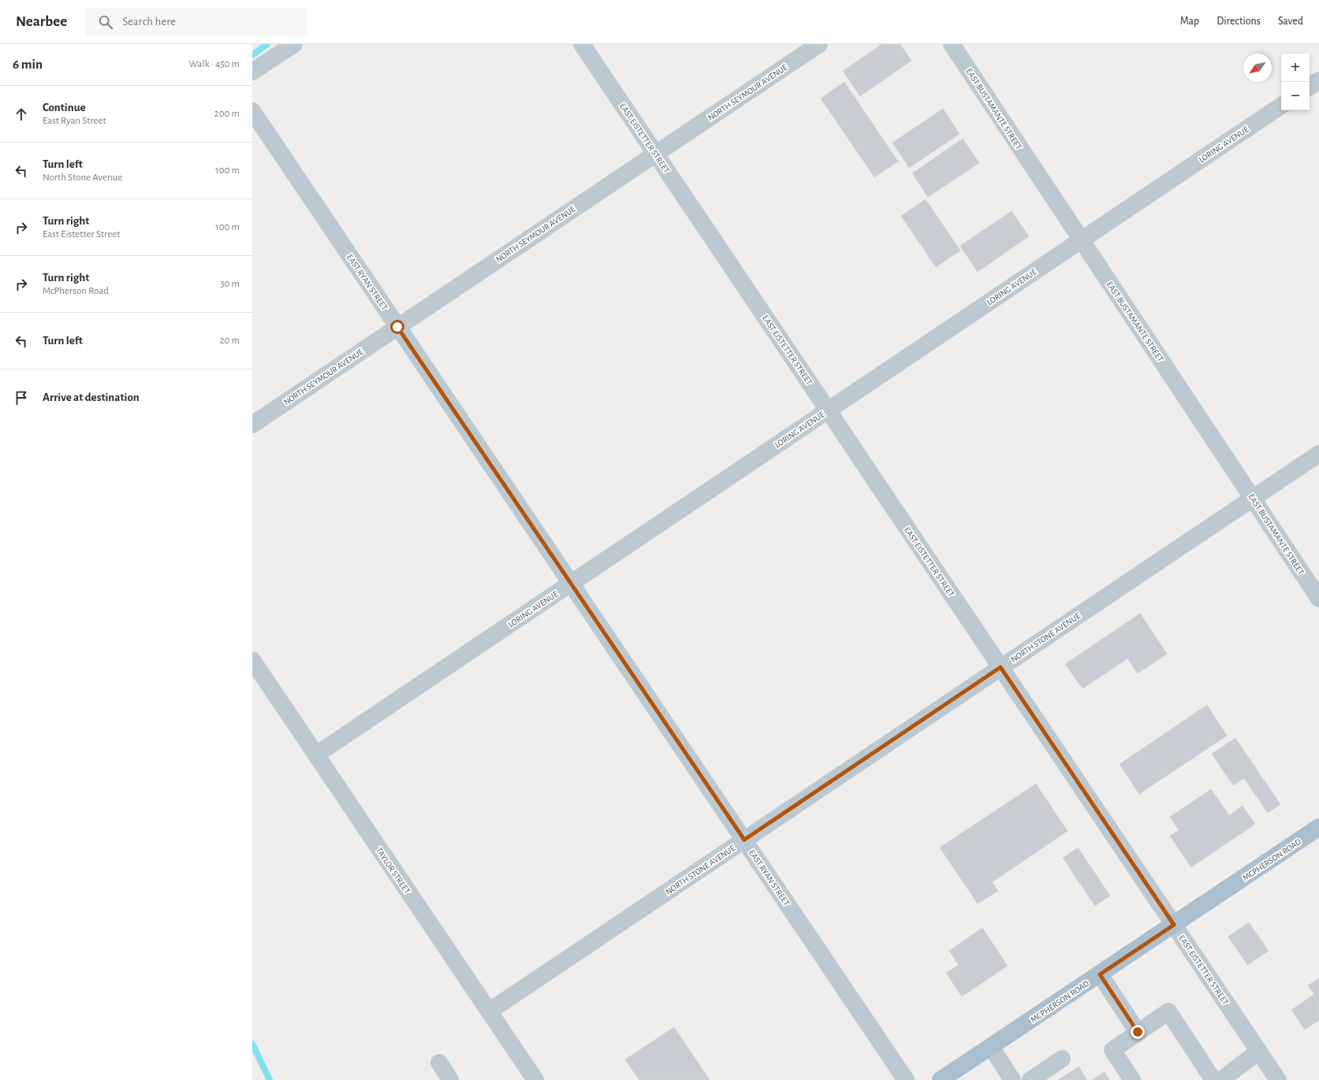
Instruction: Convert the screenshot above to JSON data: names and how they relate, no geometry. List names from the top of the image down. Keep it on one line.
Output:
{"streets":{"main road":["MCPHERSON ROAD"],"street":["NORTH SEYMOUR AVENUE","EAST BUSTAMANTE STREET","EAST EISTETTER STREET","LORING AVENUE","EAST RYAN STREET","NORTH STONE AVENUE","TAYLOR STREET"]},"crossings":[["NORTH SEYMOUR AVENUE","EAST EISTETTER STREET"],["NORTH SEYMOUR AVENUE","EAST RYAN STREET"],["EAST BUSTAMANTE STREET","LORING AVENUE"],["EAST BUSTAMANTE STREET","NORTH STONE AVENUE"],["EAST EISTETTER STREET","LORING AVENUE"],["EAST EISTETTER STREET","NORTH STONE AVENUE"],["EAST EISTETTER STREET","MCPHERSON ROAD"],["LORING AVENUE","EAST RYAN STREET"],["LORING AVENUE","TAYLOR STREET"],["EAST RYAN STREET","NORTH STONE AVENUE"],["NORTH STONE AVENUE","TAYLOR STREET"]],"north":"bottom left","page":{"header":"Nearbee","search":"Search here","nav":["Map","Directions","Saved"],"heading":["6 min","Walk · 450 m"],"map_buttons":["+","−"],"list":[["Continue","East Ryan Street","200 m"],["Turn left","North Stone Avenue","100 m"],["Turn right","East Eistetter Street","100 m"],["Turn right","McPherson Road","30 m"],["Turn left","20 m"],"Arrive at destination"]}}
